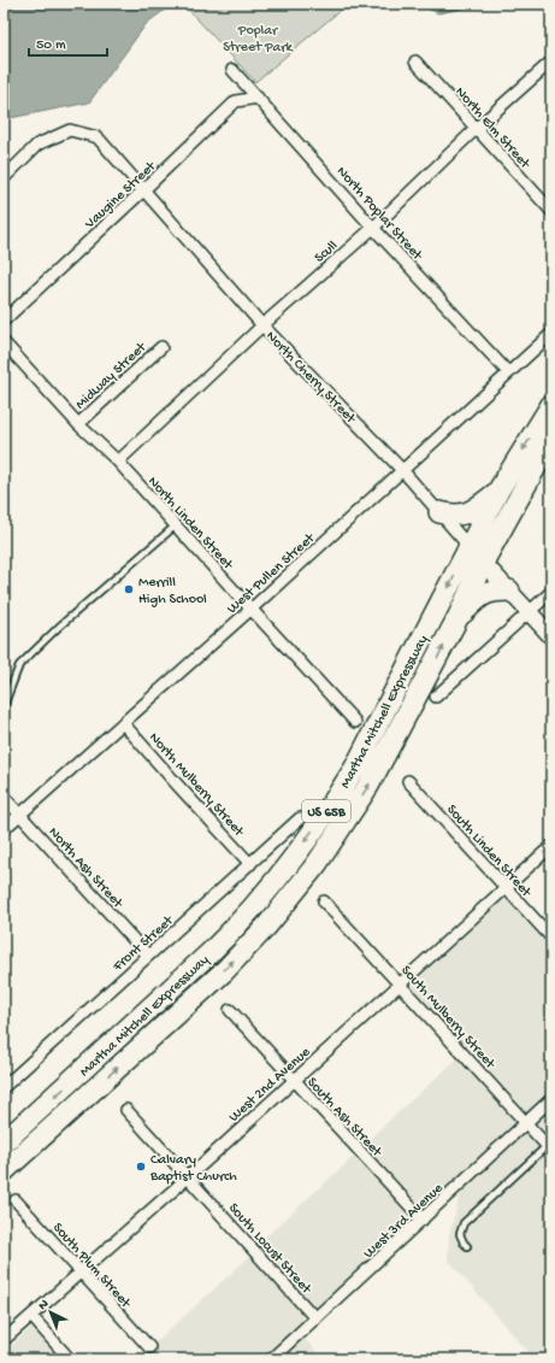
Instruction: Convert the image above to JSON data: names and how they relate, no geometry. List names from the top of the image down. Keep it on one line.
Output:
{"streets":{"highway":["Martha Mitchell Expressway","US 65B"],"main road":["North Cherry Street"],"street":["North Elm Street","Vaugine Street","North Poplar Street","Scull","Midway Street","North Linden Street","West Pullen Street","North Mulberry Street","South Linden Street","North Ash Street","Front Street","South Mulberry Street","West 2nd Avenue","South Ash Street","West 3rd Avenue","South Locust Street","South Plum Street"]},"crossings":[["North Elm Street","Scull"],["Vaugine Street","North Poplar Street"],["Vaugine Street","North Cherry Street"],["North Poplar Street","Scull"],["North Poplar Street","West Pullen Street"],["Scull","North Cherry Street"],["Scull","North Linden Street"],["Midway Street","North Linden Street"],["North Cherry Street","West Pullen Street"],["North Cherry Street","Martha Mitchell Expressway"],["North Linden Street","West Pullen Street"],["West Pullen Street","North Mulberry Street"],["West Pullen Street","North Ash Street"],["North Mulberry Street","Front Street"],["South Linden Street","West 2nd Avenue"],["North Ash Street","Front Street"],["South Mulberry Street","West 2nd Avenue"],["South Mulberry Street","West 3rd Avenue"],["West 2nd Avenue","South Ash Street"],["West 2nd Avenue","South Locust Street"],["West 2nd Avenue","South Plum Street"],["South Ash Street","West 3rd Avenue"],["West 3rd Avenue","South Locust Street"]],"parks":["Poplar Street Park"],"places":["Merrill High School","Calvary Baptist Church"],"scale_bar":"50 m","north":"top left"}
